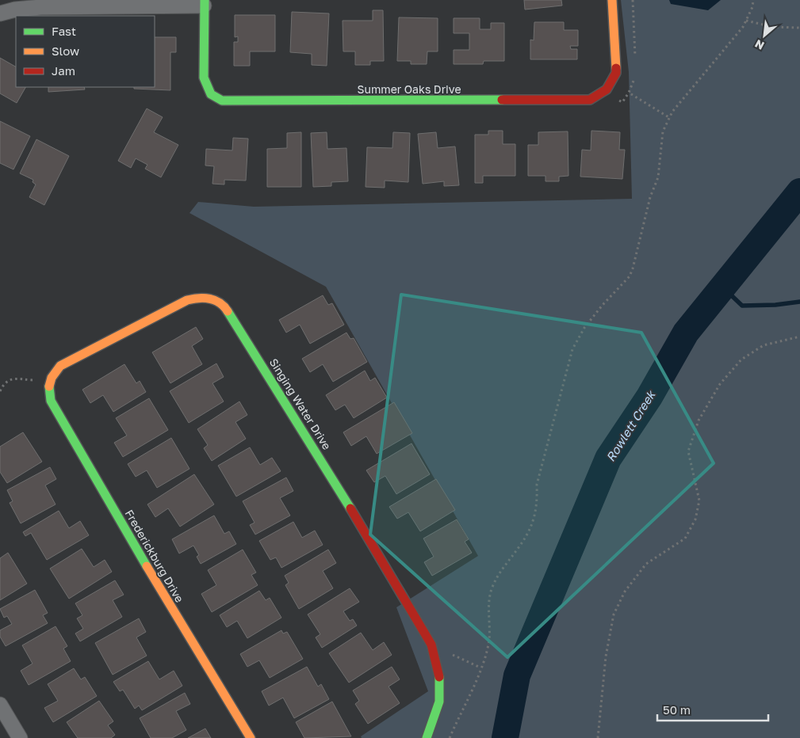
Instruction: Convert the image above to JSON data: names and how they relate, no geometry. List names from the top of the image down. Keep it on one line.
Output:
{"streets":{"street":["Summer Oaks Drive","Singing Water Drive","Frederickburg Drive"]},"crossings":[["Singing Water Drive","Frederickburg Drive"]],"water":["Rowlett Creek"],"legend":["Fast","Slow","Jam"],"scale_bar":"50 m","north":"bottom left"}
